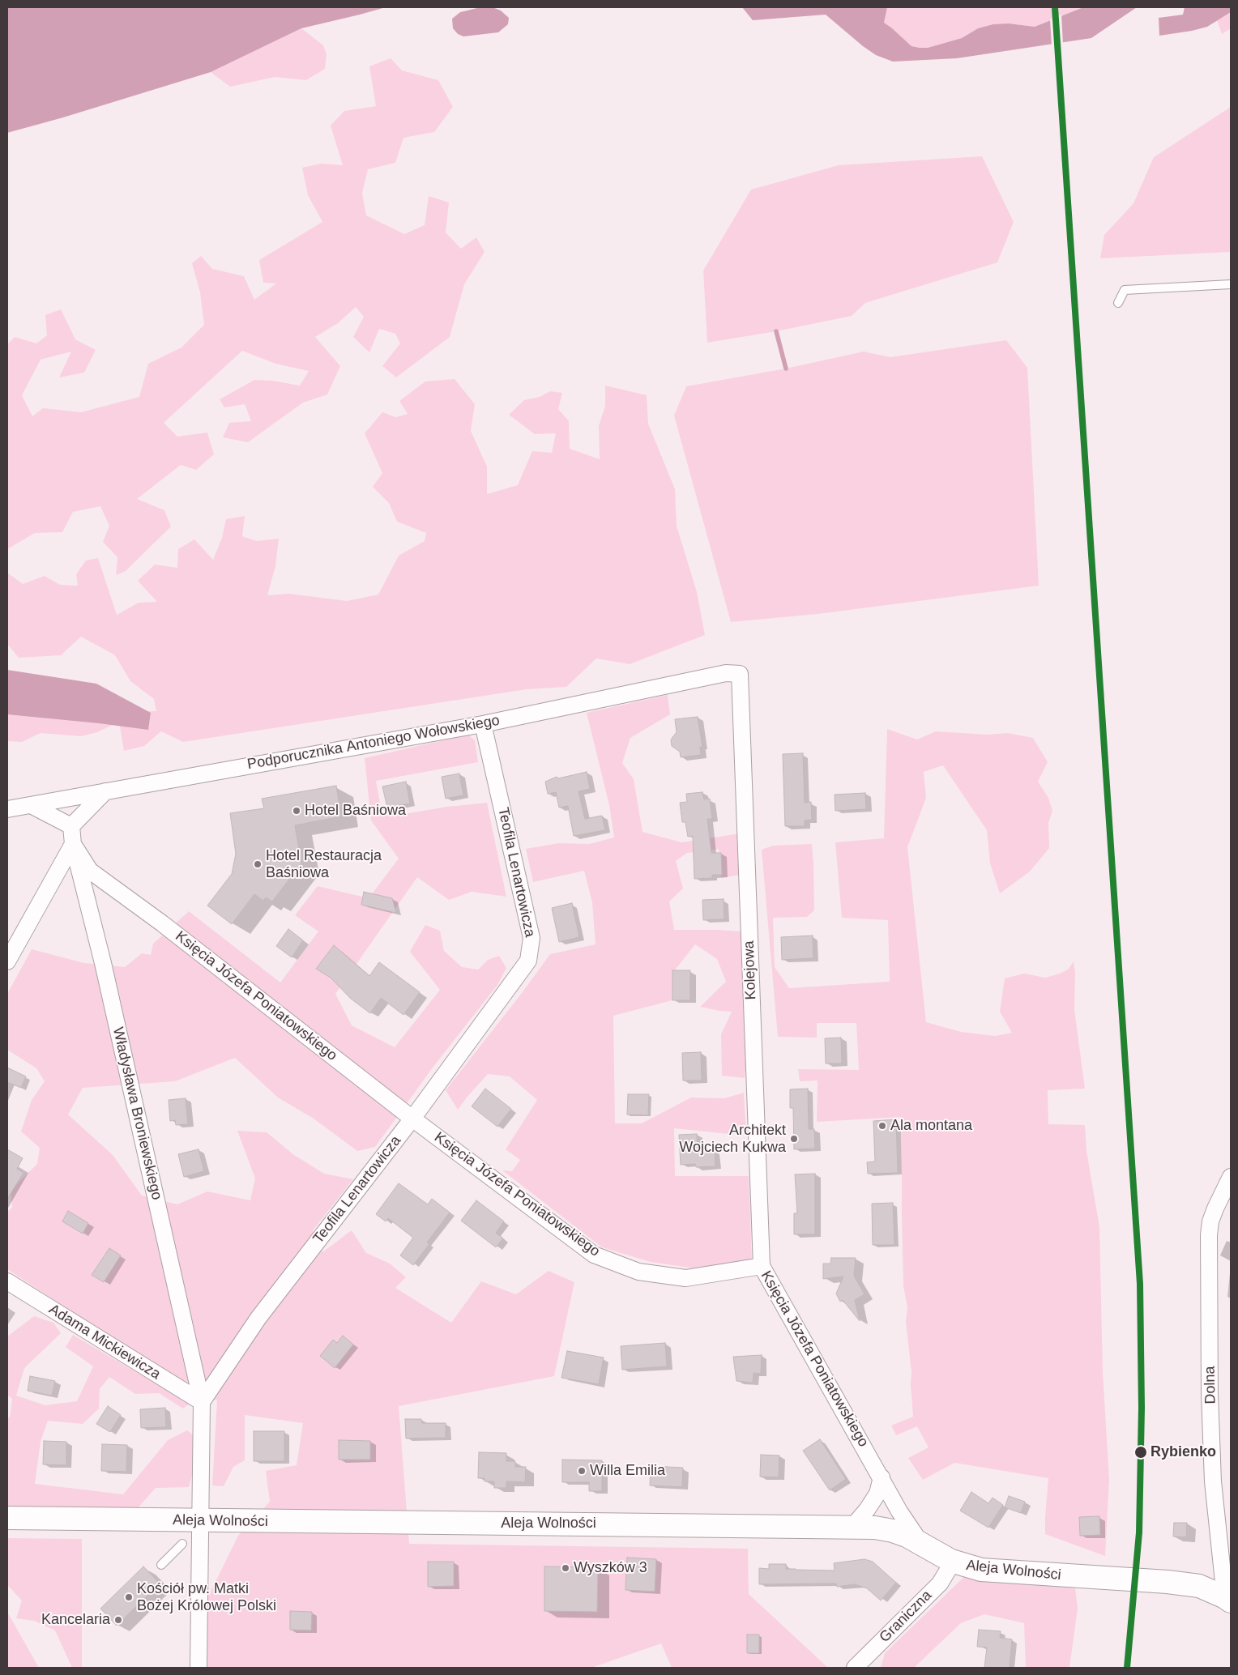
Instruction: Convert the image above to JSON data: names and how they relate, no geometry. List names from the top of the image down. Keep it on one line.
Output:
{"streets":{"street":["Podporucznika Antoniego Wołowskiego","Teofila Lenartowicza","Kolejowa","Księcia Józefa Poniatowskiego","Władysława Broniewskiego","Adama Mickiewicza","Dolna","Aleja Wolności","Graniczna"]},"crossings":[["Podporucznika Antoniego Wołowskiego","Teofila Lenartowicza"],["Podporucznika Antoniego Wołowskiego","Kolejowa"],["Teofila Lenartowicza","Księcia Józefa Poniatowskiego"],["Teofila Lenartowicza","Władysława Broniewskiego"],["Teofila Lenartowicza","Adama Mickiewicza"],["Kolejowa","Księcia Józefa Poniatowskiego"],["Księcia Józefa Poniatowskiego","Władysława Broniewskiego"],["Księcia Józefa Poniatowskiego","Aleja Wolności"],["Władysława Broniewskiego","Adama Mickiewicza"],["Dolna","Aleja Wolności"],["Aleja Wolności","Graniczna"]],"places":["Hotel Baśniowa","Hotel Restauracja Baśniowa","Ala montana","Architekt Wojciech Kukwa","Rybienko","Willa Emilia","Wyszków 3","Kościół pw. Matki Bożej Królowej Polski","Kancelaria"]}
